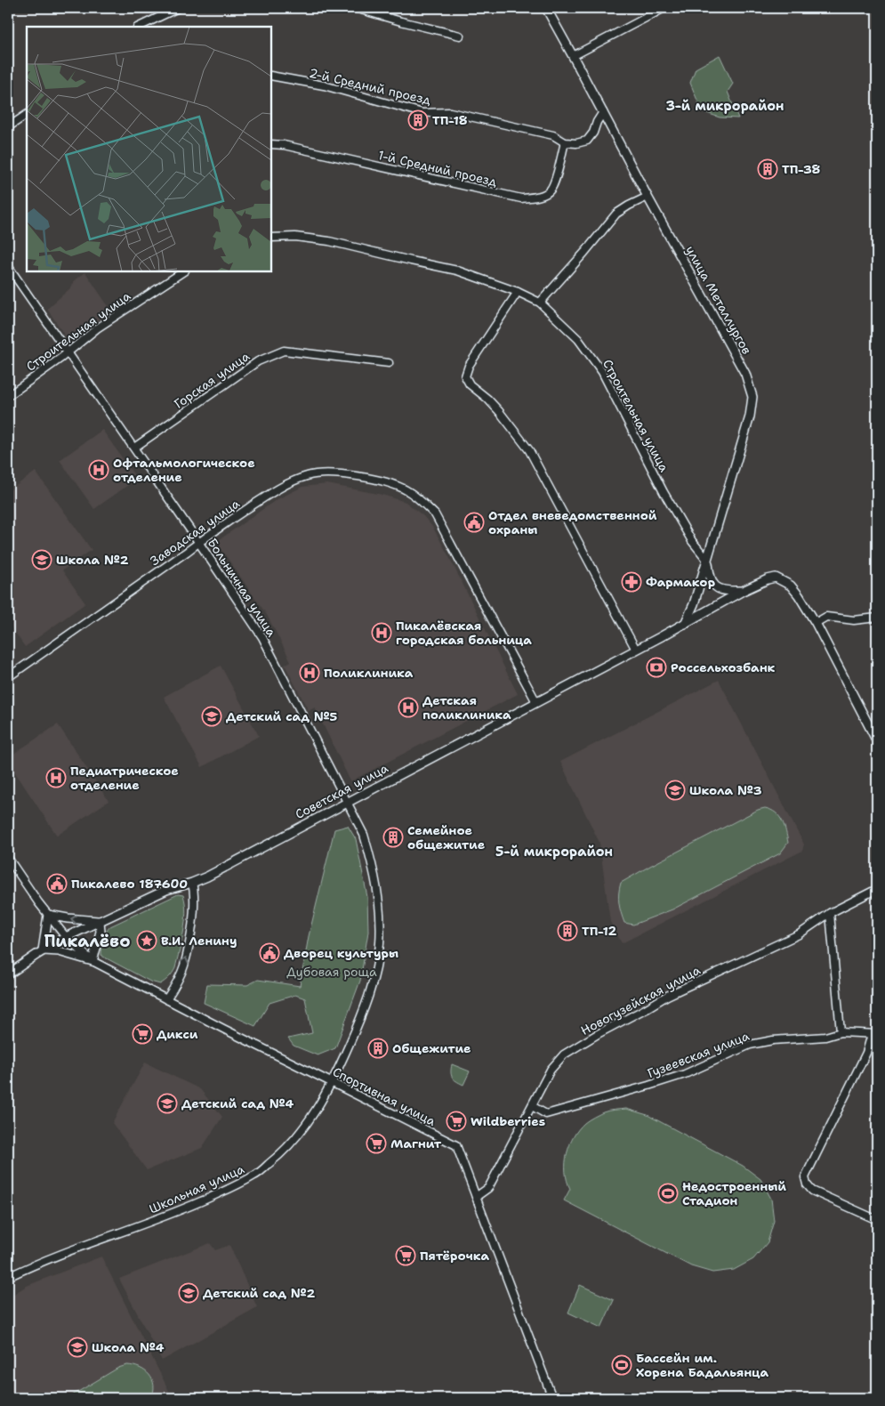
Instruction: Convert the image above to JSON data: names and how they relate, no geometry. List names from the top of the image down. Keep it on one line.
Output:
{"streets":{"street":["2-й Средний проезд","1-й Средний проезд","улица Металлургов","Строительная улица","Горская улица","Заводская улица","Больничная улица","Советская улица","Новогузейская улица","Гузеевская улица","Спортивная улица","Школьная улица"]},"crossings":[["2-й Средний проезд","1-й Средний проезд"],["2-й Средний проезд","улица Металлургов"],["улица Металлургов","Строительная улица"],["улица Металлургов","Советская улица"],["Строительная улица","Больничная улица"],["Горская улица","Больничная улица"],["Заводская улица","Больничная улица"],["Заводская улица","Советская улица"],["Больничная улица","Советская улица"],["Больничная улица","Школьная улица"],["Советская улица","Спортивная улица"],["Советская улица","Школьная улица"],["Новогузейская улица","Гузеевская улица"],["Новогузейская улица","Спортивная улица"],["Спортивная улица","Школьная улица"]],"districts":["3-й микрорайон","5-й микрорайон","Пикалёво"],"parks":["Дубовая роща"],"places":{"building":["ТП-18","ТП-38","Семейное общежитие","ТП-12","Общежитие"],"hospital":["Офтальмологическое отделение","Пикалёвская городская больница","Поликлиника","Детская поликлиника","Педиатрическое отделение"],"public building":["Отдел вневедомственной охраны","Пикалево 187600","Дворец культуры"],"school or university":["Школа №2","Детский сад №5","Школа №3","Детский сад №4","Детский сад №2","Школа №4"],"pharmacy":["Фармакор"],"bank":["Россельхозбанк"],"place":["В.И. Ленину"],"supermarket":["Дикси","Wildberries","Магнит","Пятёрочка"],"sports":["Недостроенный Стадион","Бассейн им. Хорена Бадальянца"]}}
